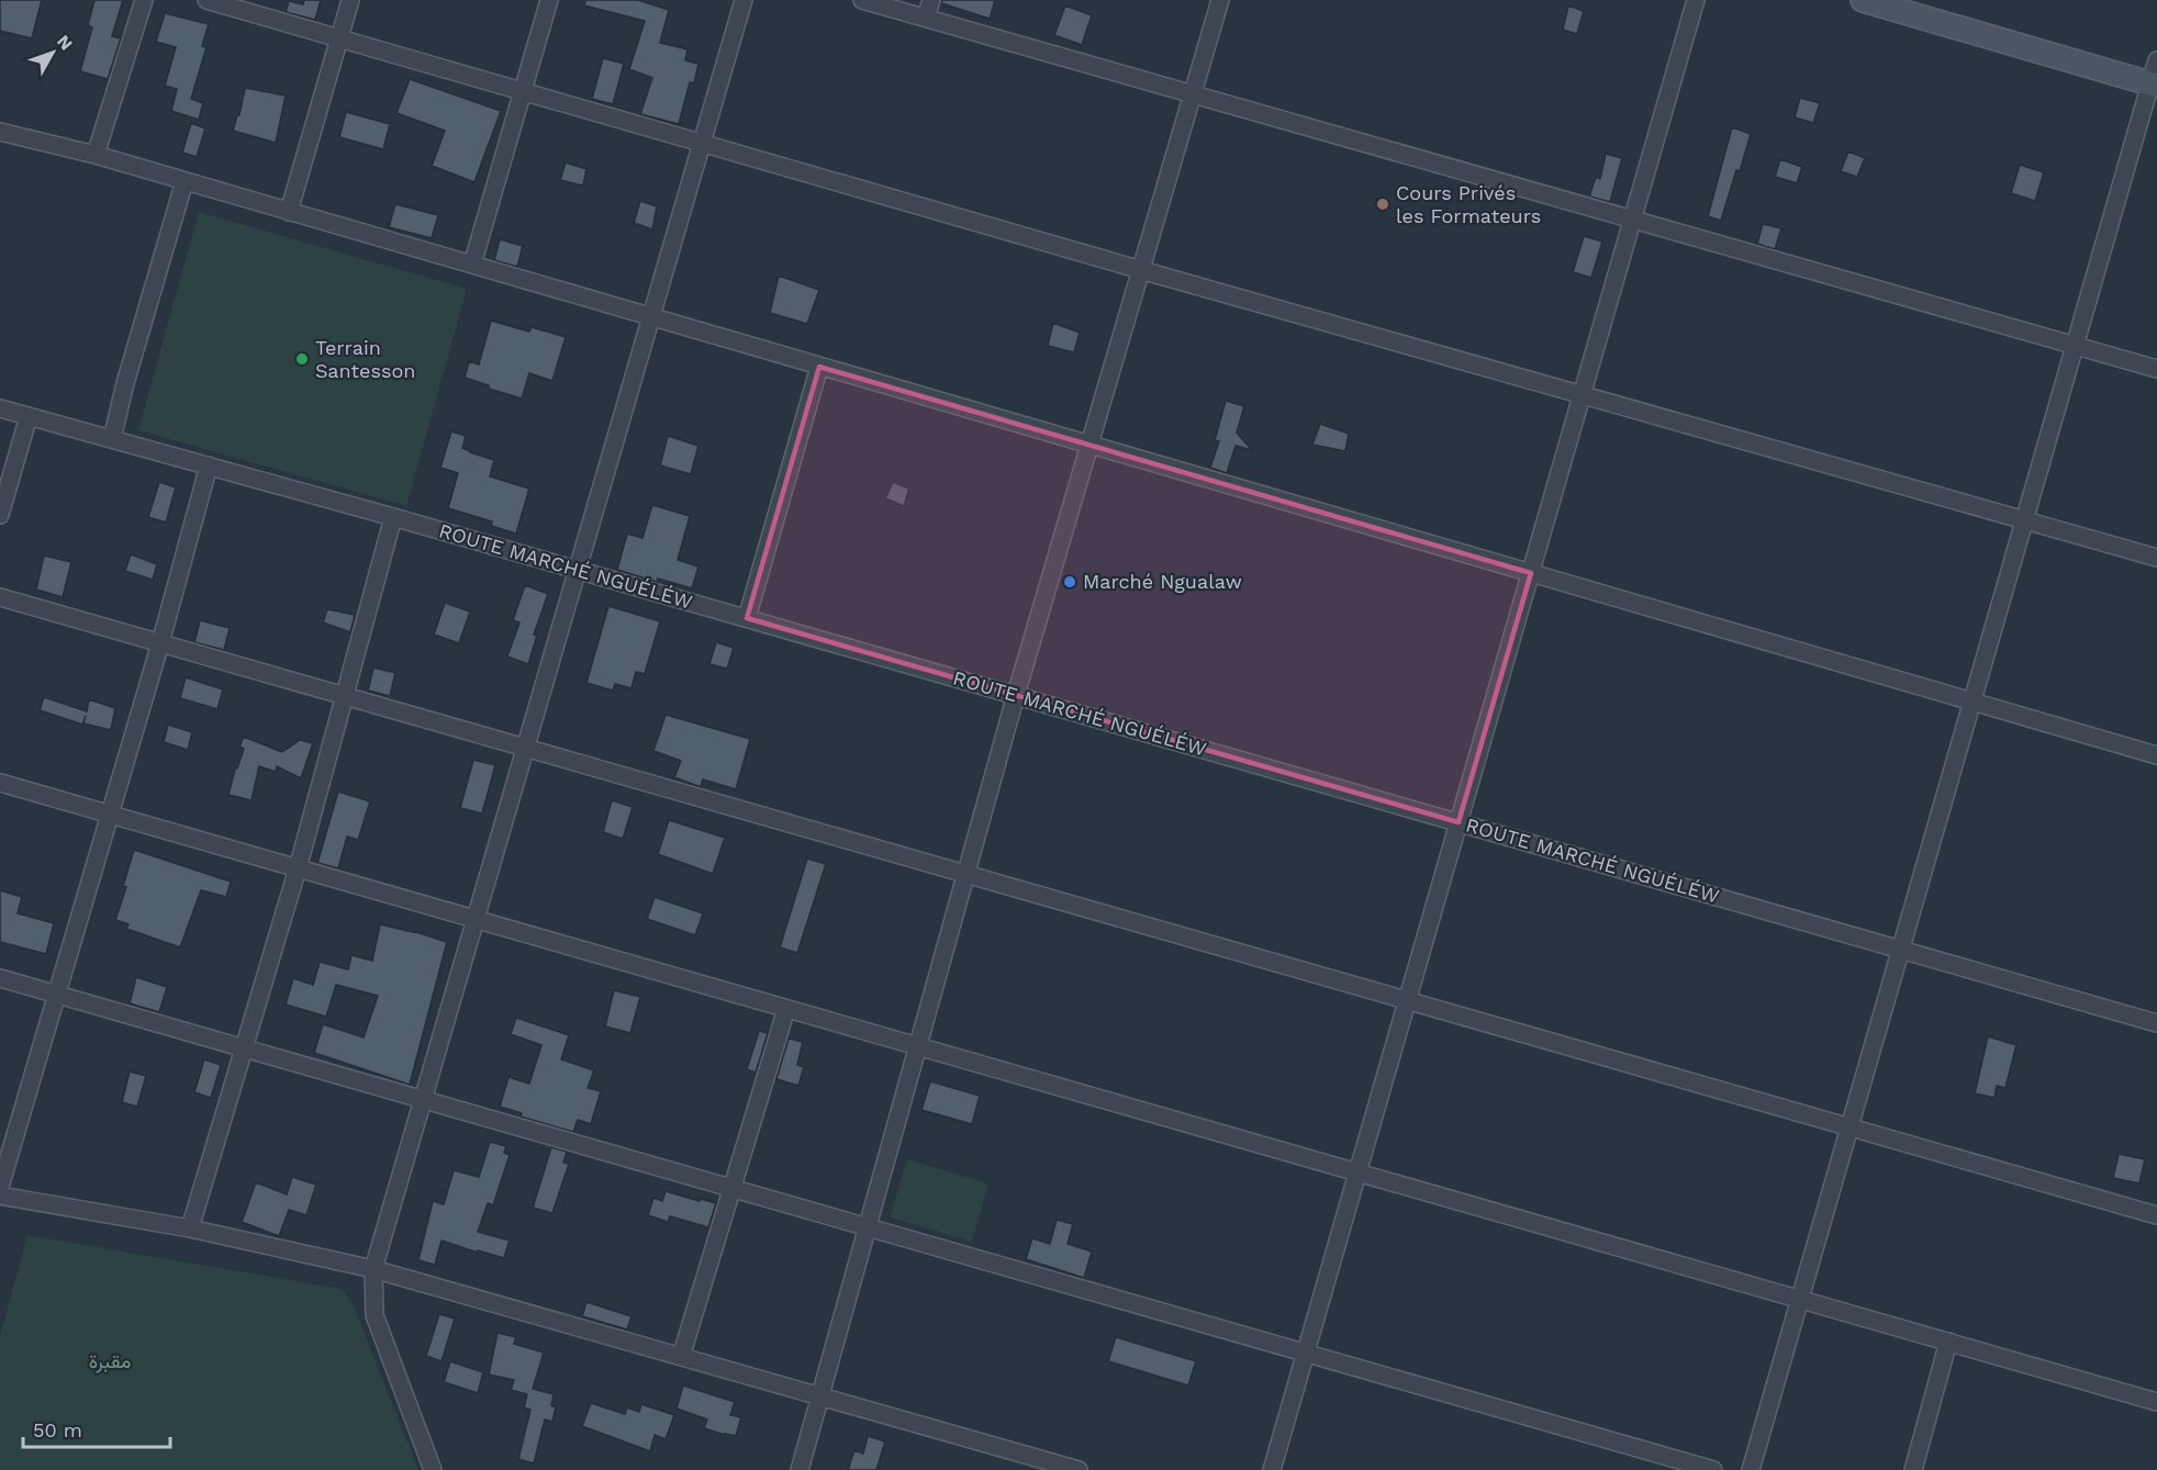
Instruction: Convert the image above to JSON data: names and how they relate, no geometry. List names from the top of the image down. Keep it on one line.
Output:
{"streets":{"street":["ROUTE MARCHÉ NGUÉLÉW"]},"parks":["مقبرة"],"places":["Cours Privés les Formateurs","Terrain Santesson","Marché Ngualaw"],"scale_bar":"50 m","north":"top right"}
